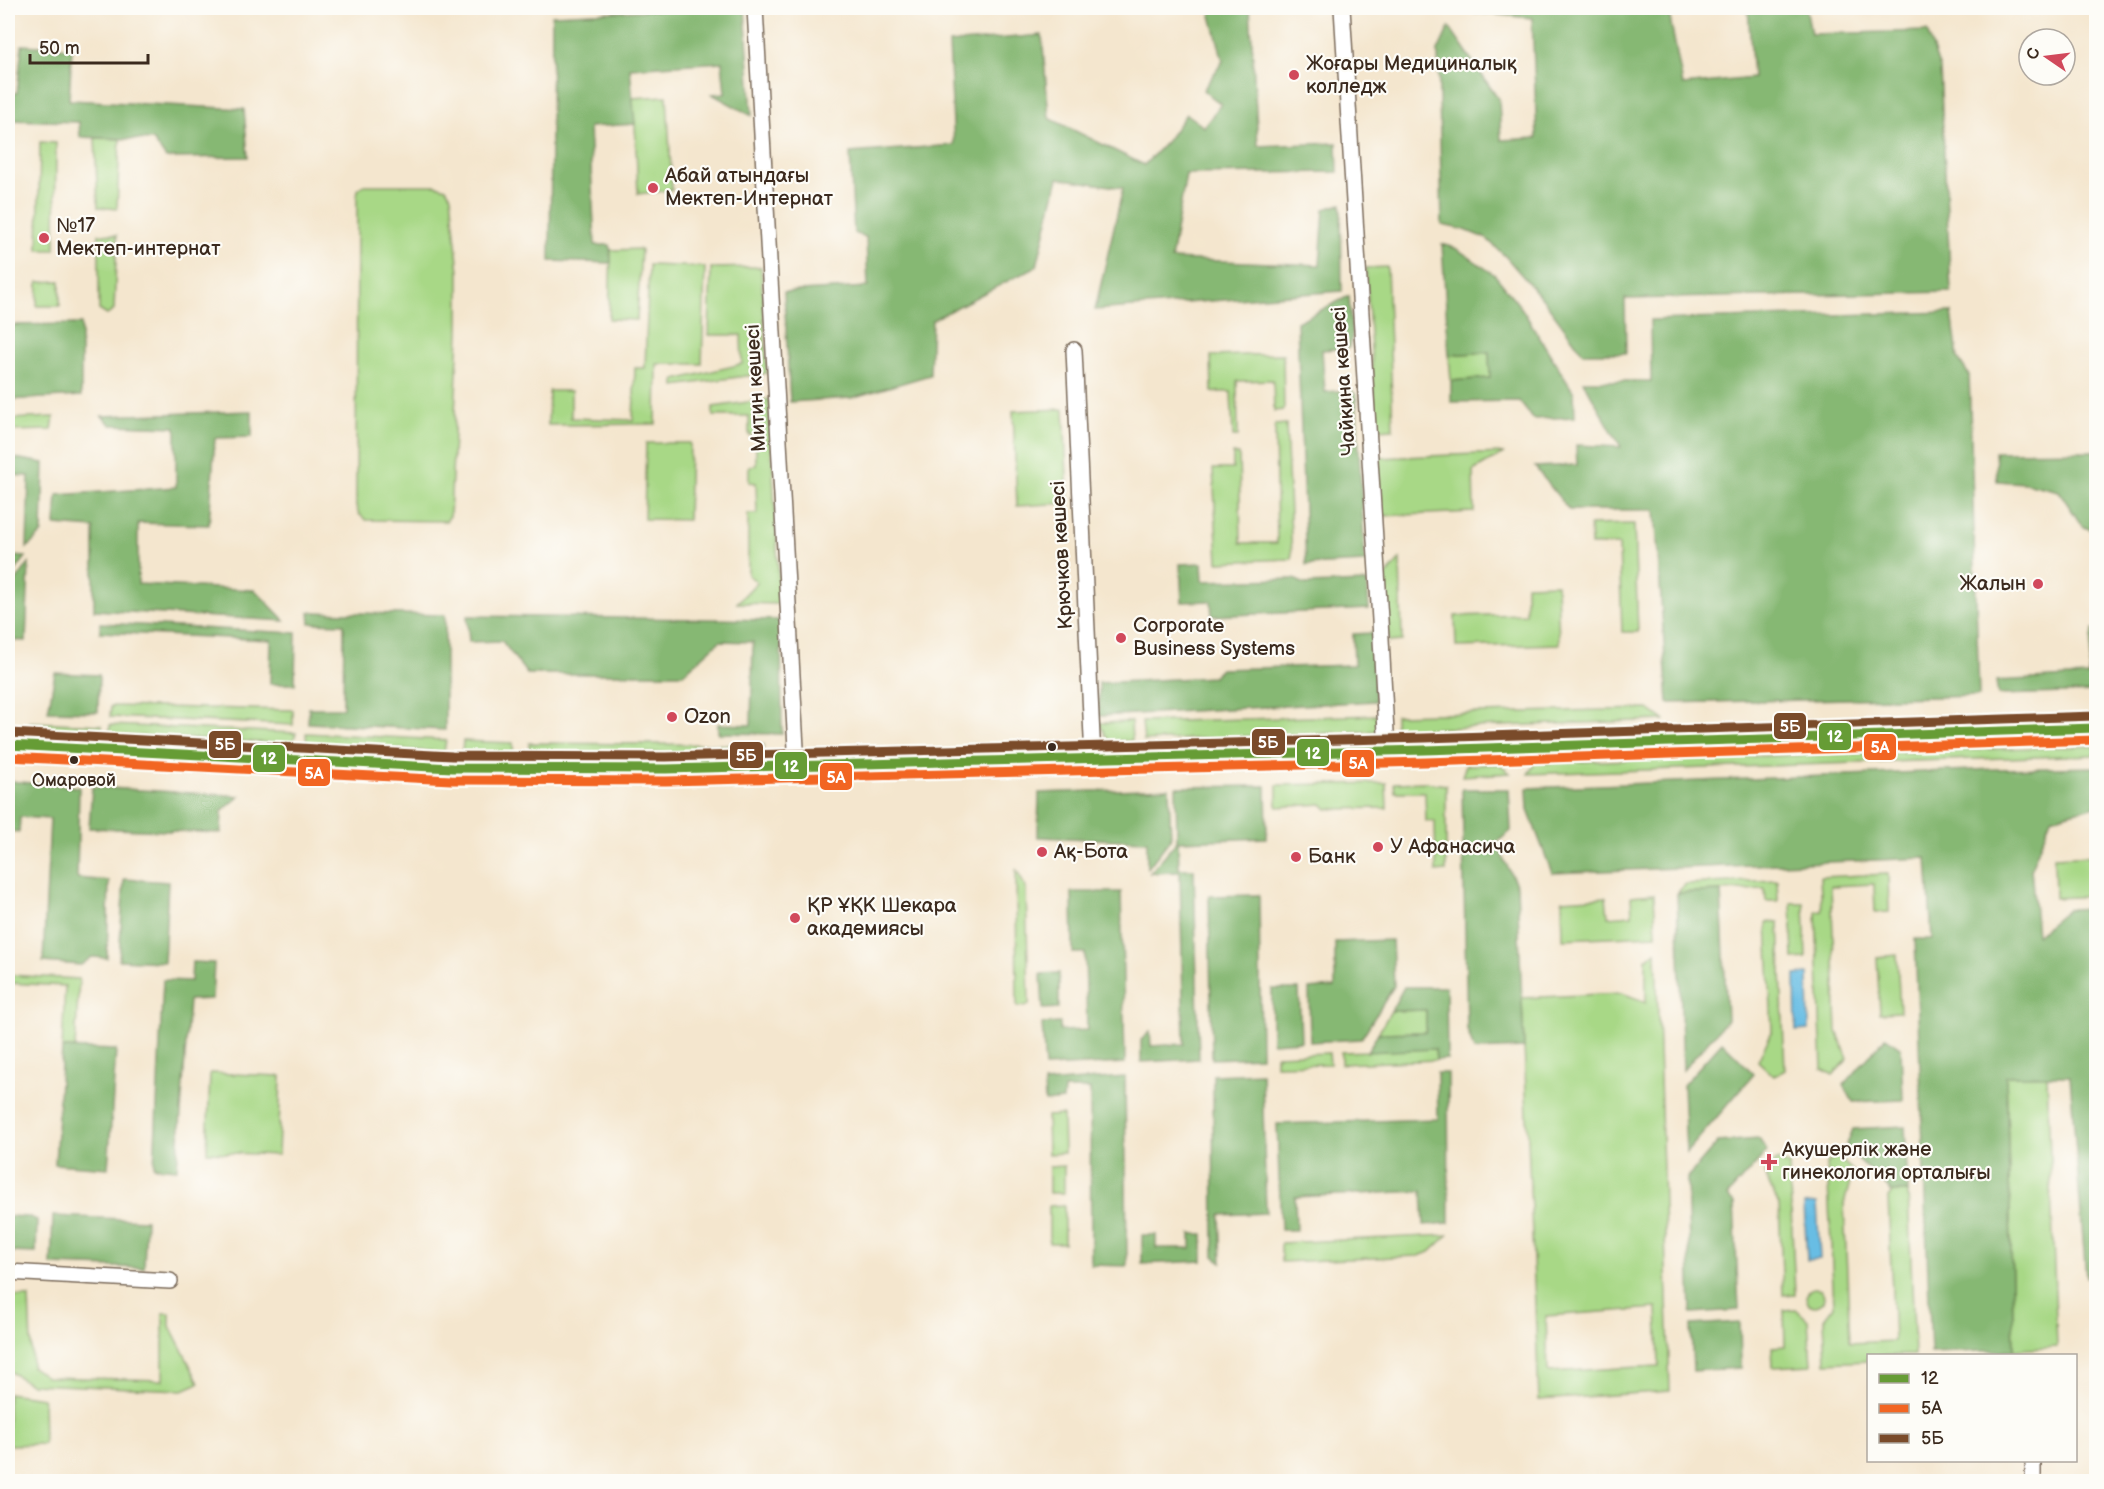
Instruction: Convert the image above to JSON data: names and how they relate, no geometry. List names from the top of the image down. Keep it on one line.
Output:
{"streets":{"street":["Чайкина көшесі","Митин көшесі","Крючков көшесі"]},"places":{"other":["Жоғары Медициналық колледж","Абай атындағы Мектеп-Интернат","№17 Мектеп-интернат","Жалын","Corporate Business Systems","Ozon","Омаровой","У Афанасича","Ақ-Бота","Банк","ҚР ҰҚК Шекара академиясы"],"health":["Акушерлік және гинекология орталығы"]},"lines":["transit line 5Б","transit line 12","transit line 5А"],"legend":["12","5А","5Б"],"scale_bar":"50 m","north":"left"}
